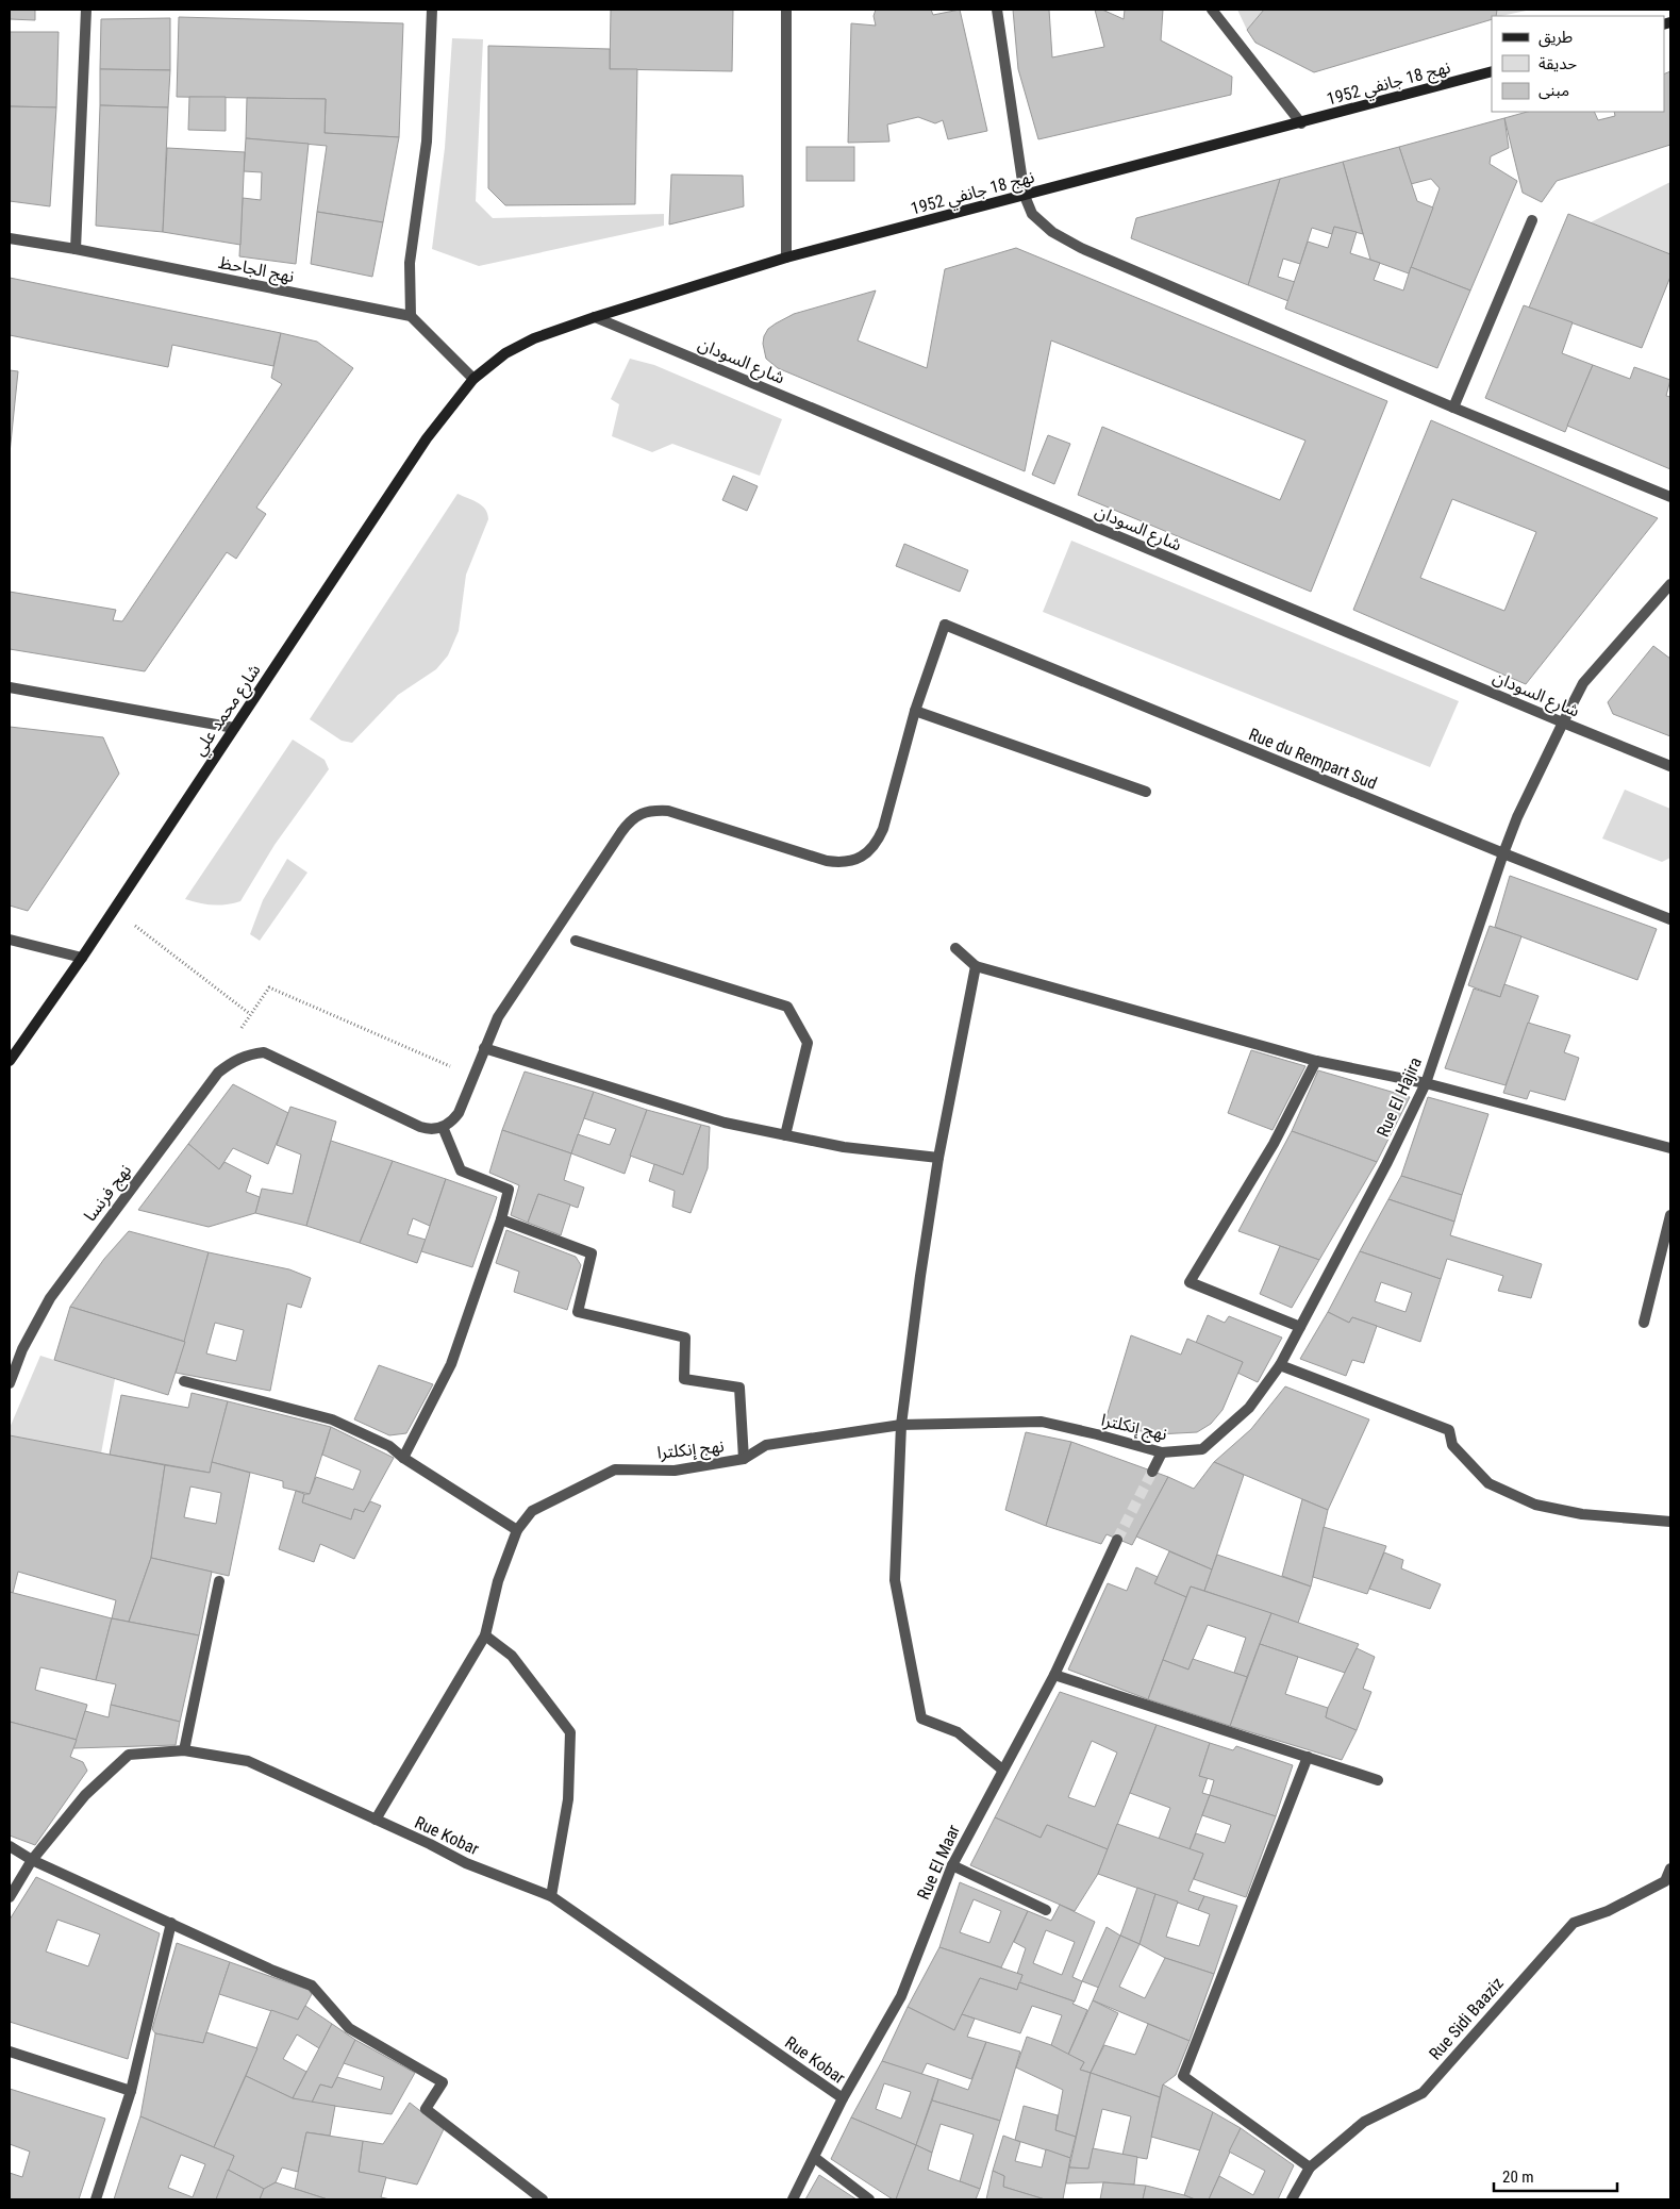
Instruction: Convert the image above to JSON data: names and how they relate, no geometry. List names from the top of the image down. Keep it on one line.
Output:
{"streets":{"main road":["نهج 18 جانفي 1952","شارع محمد علي"],"street":["نهج الجاحظ","شارع السودان","Rue du Rempart Sud","Rue El Hajira","نهج فرنسا","نهج إنكلترا","Rue Kobar","Rue El Maar","Rue Sidi Baaziz"]},"crossings":[["نهج 18 جانفي 1952","شارع السودان"],["نهج 18 جانفي 1952","شارع محمد علي"],["شارع السودان","Rue El Hajira"],["Rue du Rempart Sud","Rue El Hajira"],["Rue El Hajira","نهج إنكلترا"],["نهج إنكلترا","Rue Kobar"],["Rue Kobar","Rue El Maar"]],"legend":["طريق","حديقة","مبنى"],"scale_bar":"20 m"}
